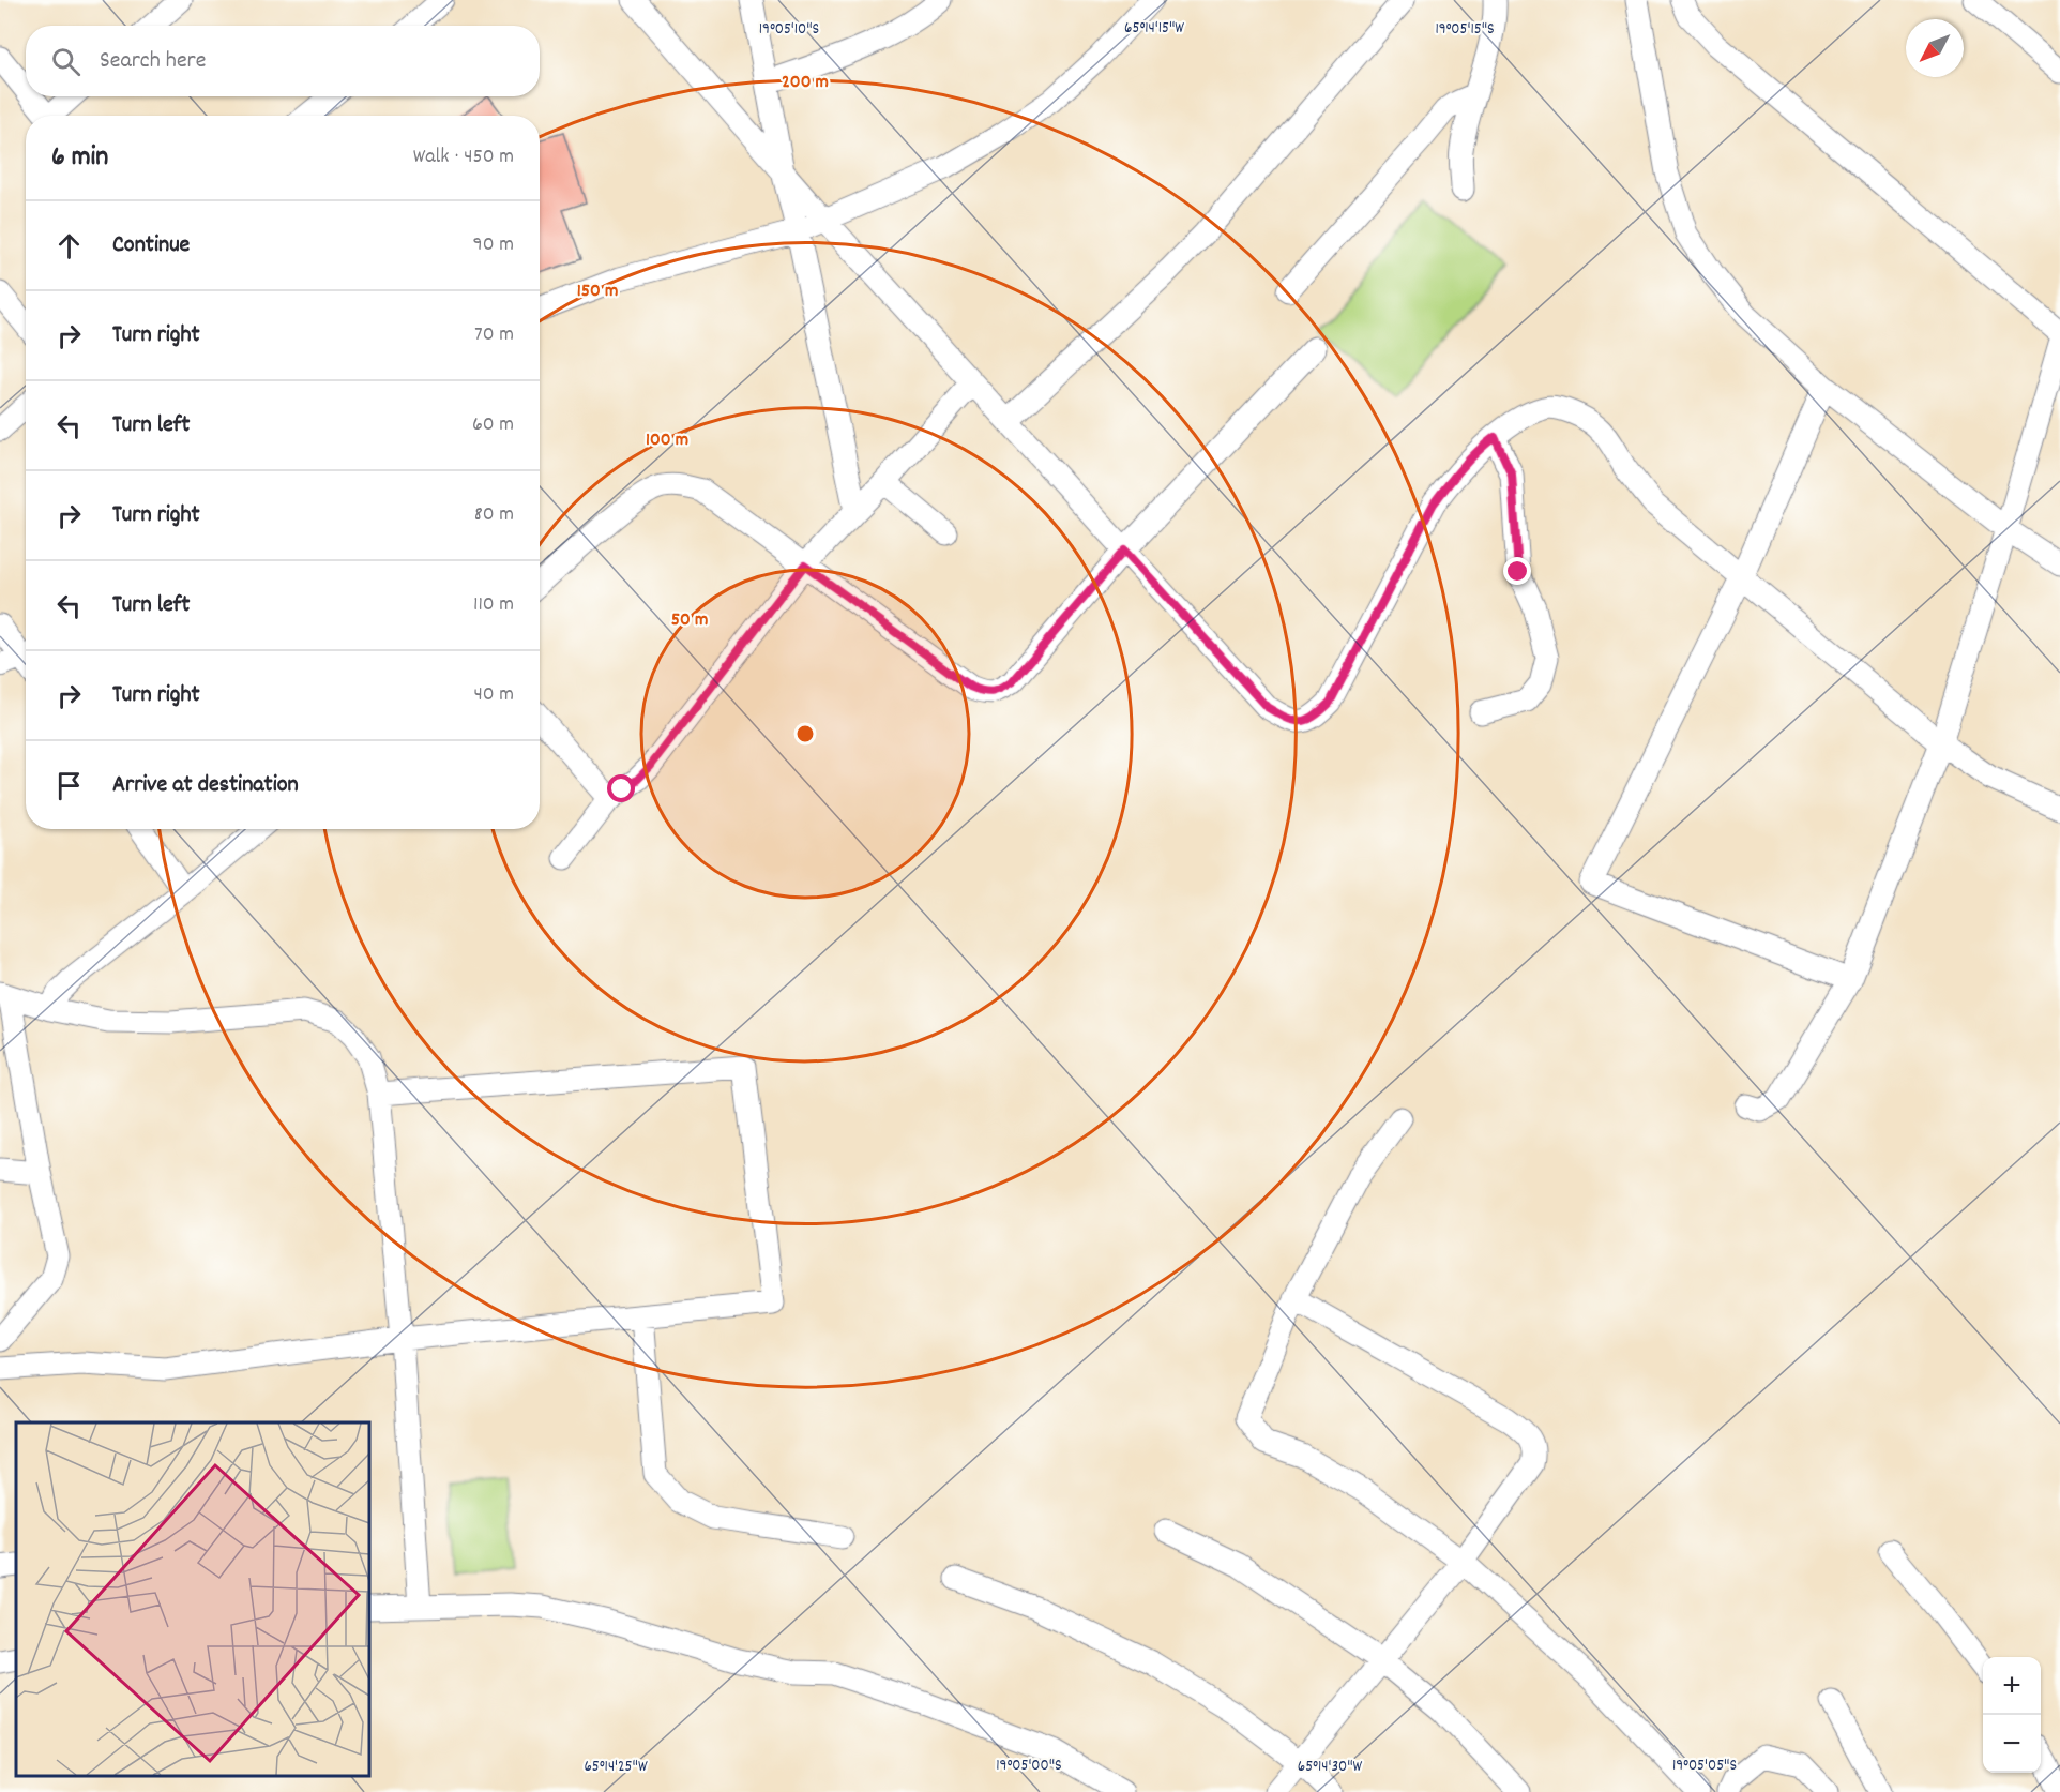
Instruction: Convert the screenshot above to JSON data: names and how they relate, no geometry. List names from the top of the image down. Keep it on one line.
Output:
{"north":"bottom left","page":{"search":"Search here","heading":["6 min","Walk · 450 m"],"list":[["Continue","90 m"],["Turn right","70 m"],["Turn left","60 m"],["Turn right","80 m"],["Turn left","110 m"],["Turn right","40 m"],"Arrive at destination"],"map_buttons":["+","−"]},"coordinates":["65°14'15\"W","19°05'10\"S","19°05'15\"S","19°05'00\"S","19°05'05\"S","65°14'25\"W","65°14'30\"W"],"rings":["200 m","150 m","100 m","50 m"]}
